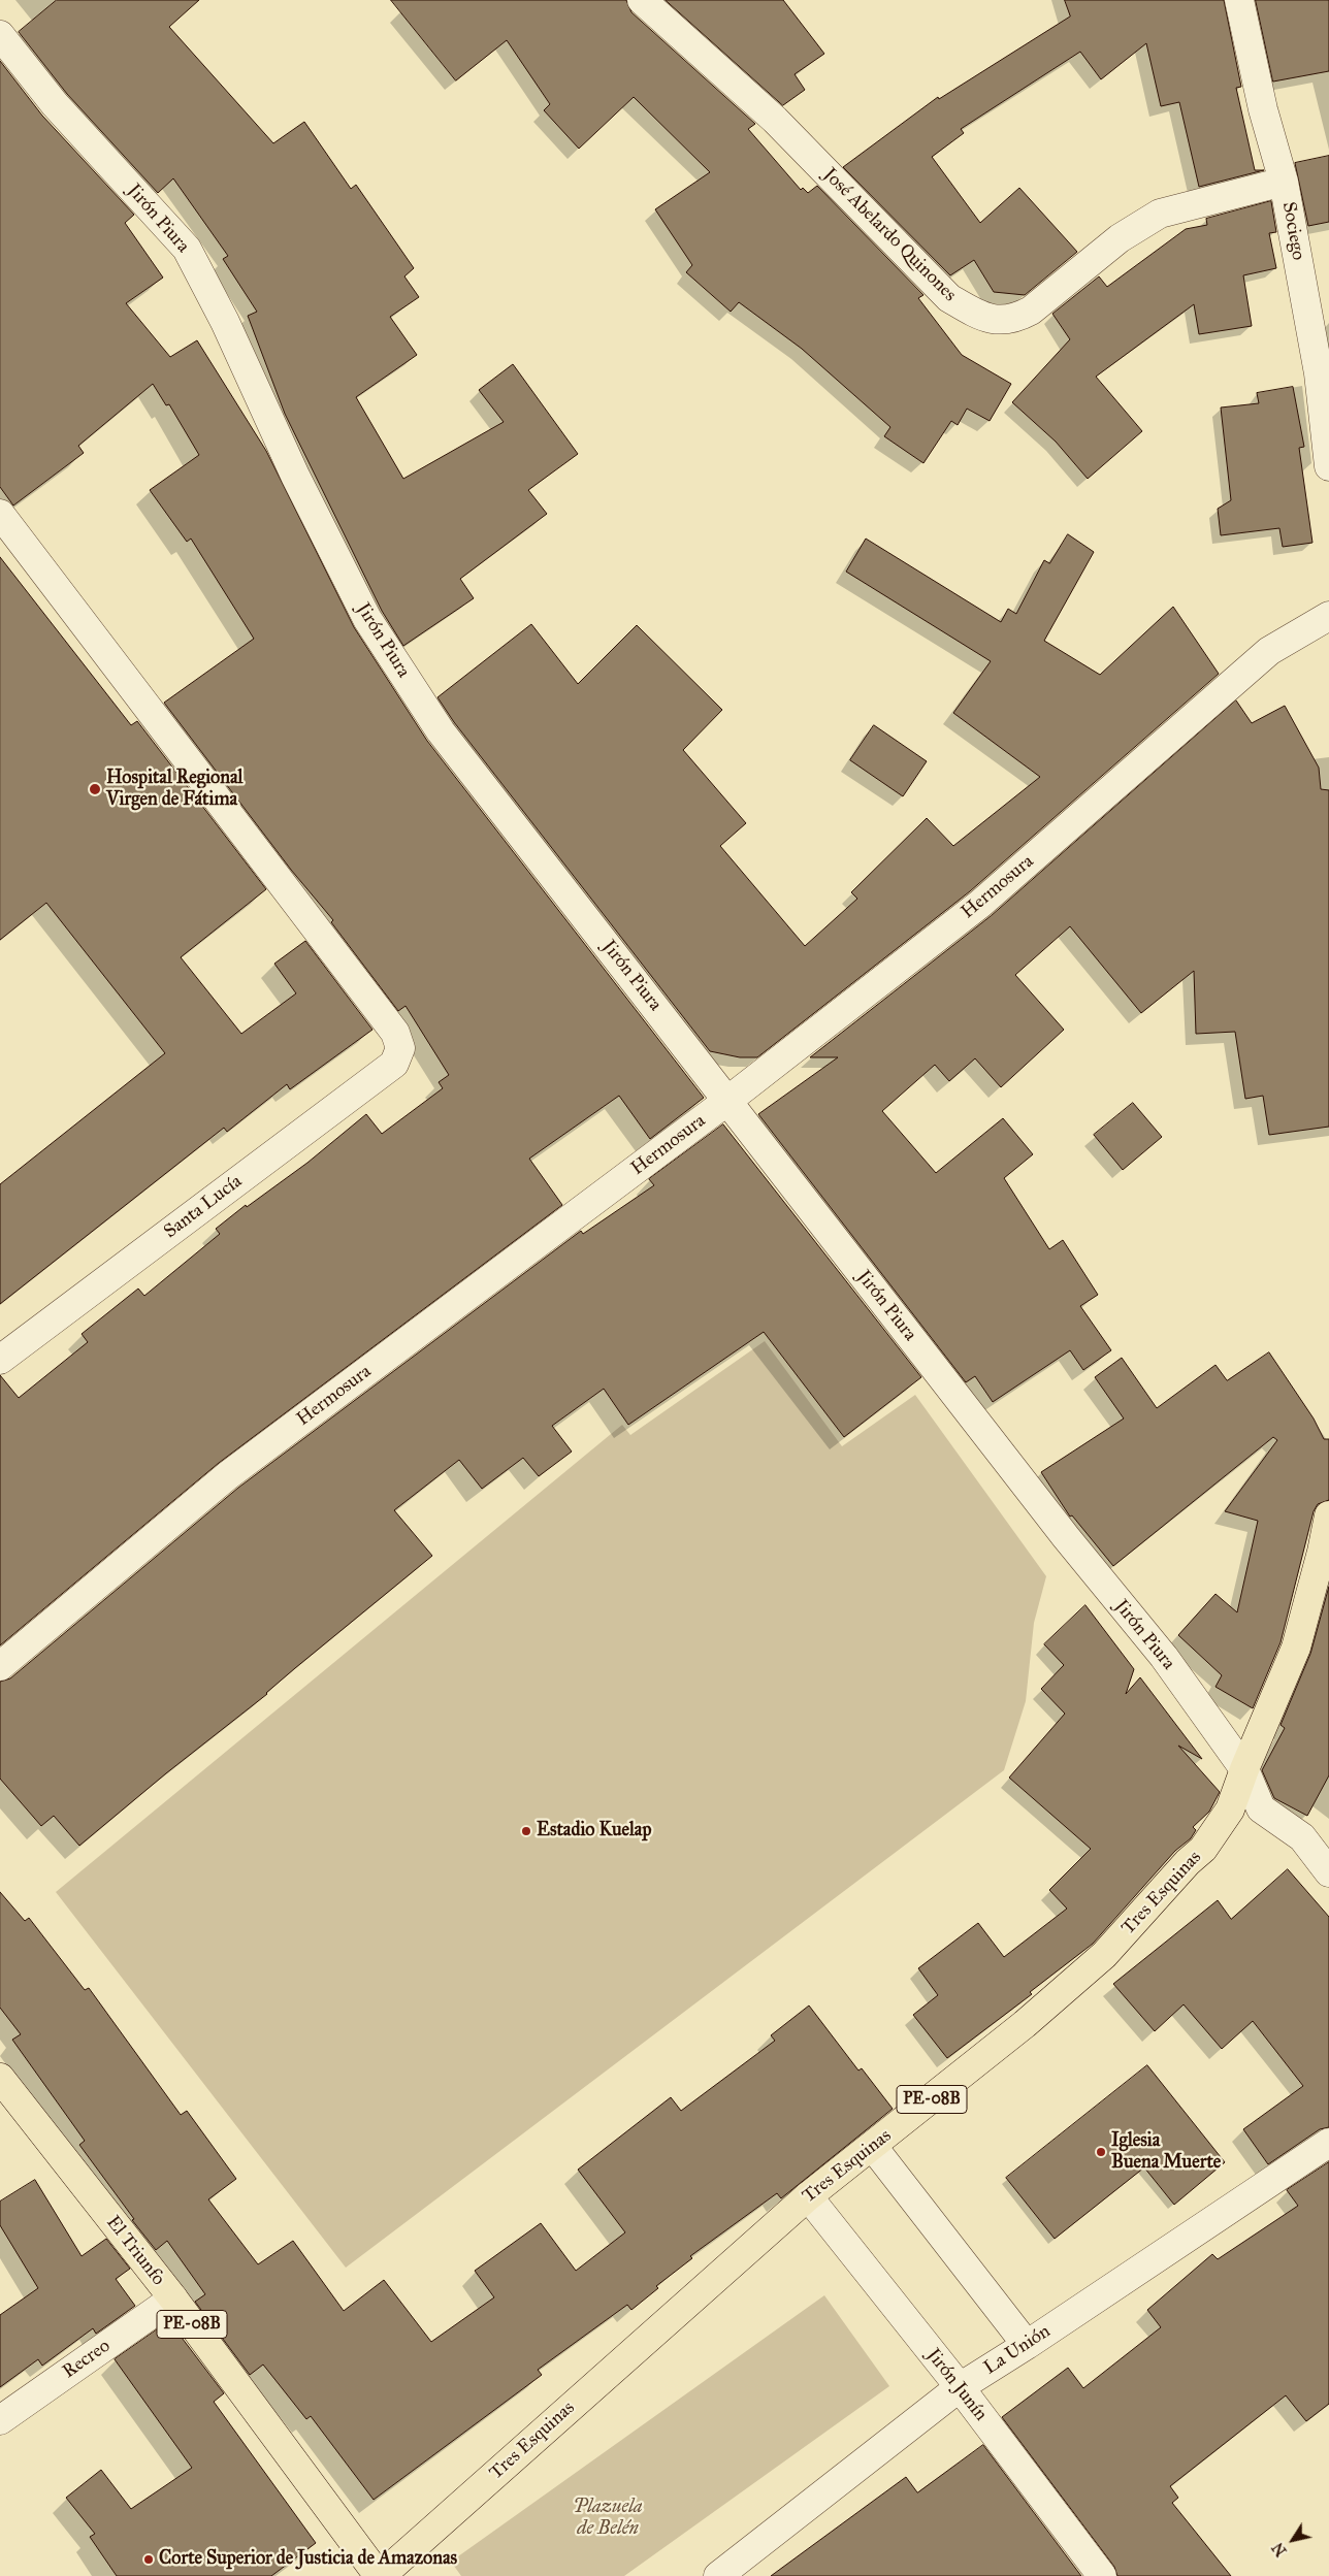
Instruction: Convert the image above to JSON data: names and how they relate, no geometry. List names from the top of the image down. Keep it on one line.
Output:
{"streets":{"highway":["Tres Esquinas","PE-08B","El Triunfo"],"street":["Jirón Piura","Sociego","José Abelardo Quinones","Hermosura","Santa Lucía","La Unión","Recreo","Jirón Junín"]},"crossings":[["Jirón Piura","Hermosura"],["Jirón Piura","Tres Esquinas"],["Sociego","José Abelardo Quinones"],["Tres Esquinas","El Triunfo"],["Tres Esquinas","Jirón Junín"],["El Triunfo","Recreo"],["La Unión","Jirón Junín"]],"parks":["Plazuela de Belén"],"places":["Hospital Regional Virgen de Fátima","Estadio Kuelap","Iglesia Buena Muerte","Corte Superior de Justicia de Amazonas"],"north":"bottom left"}
